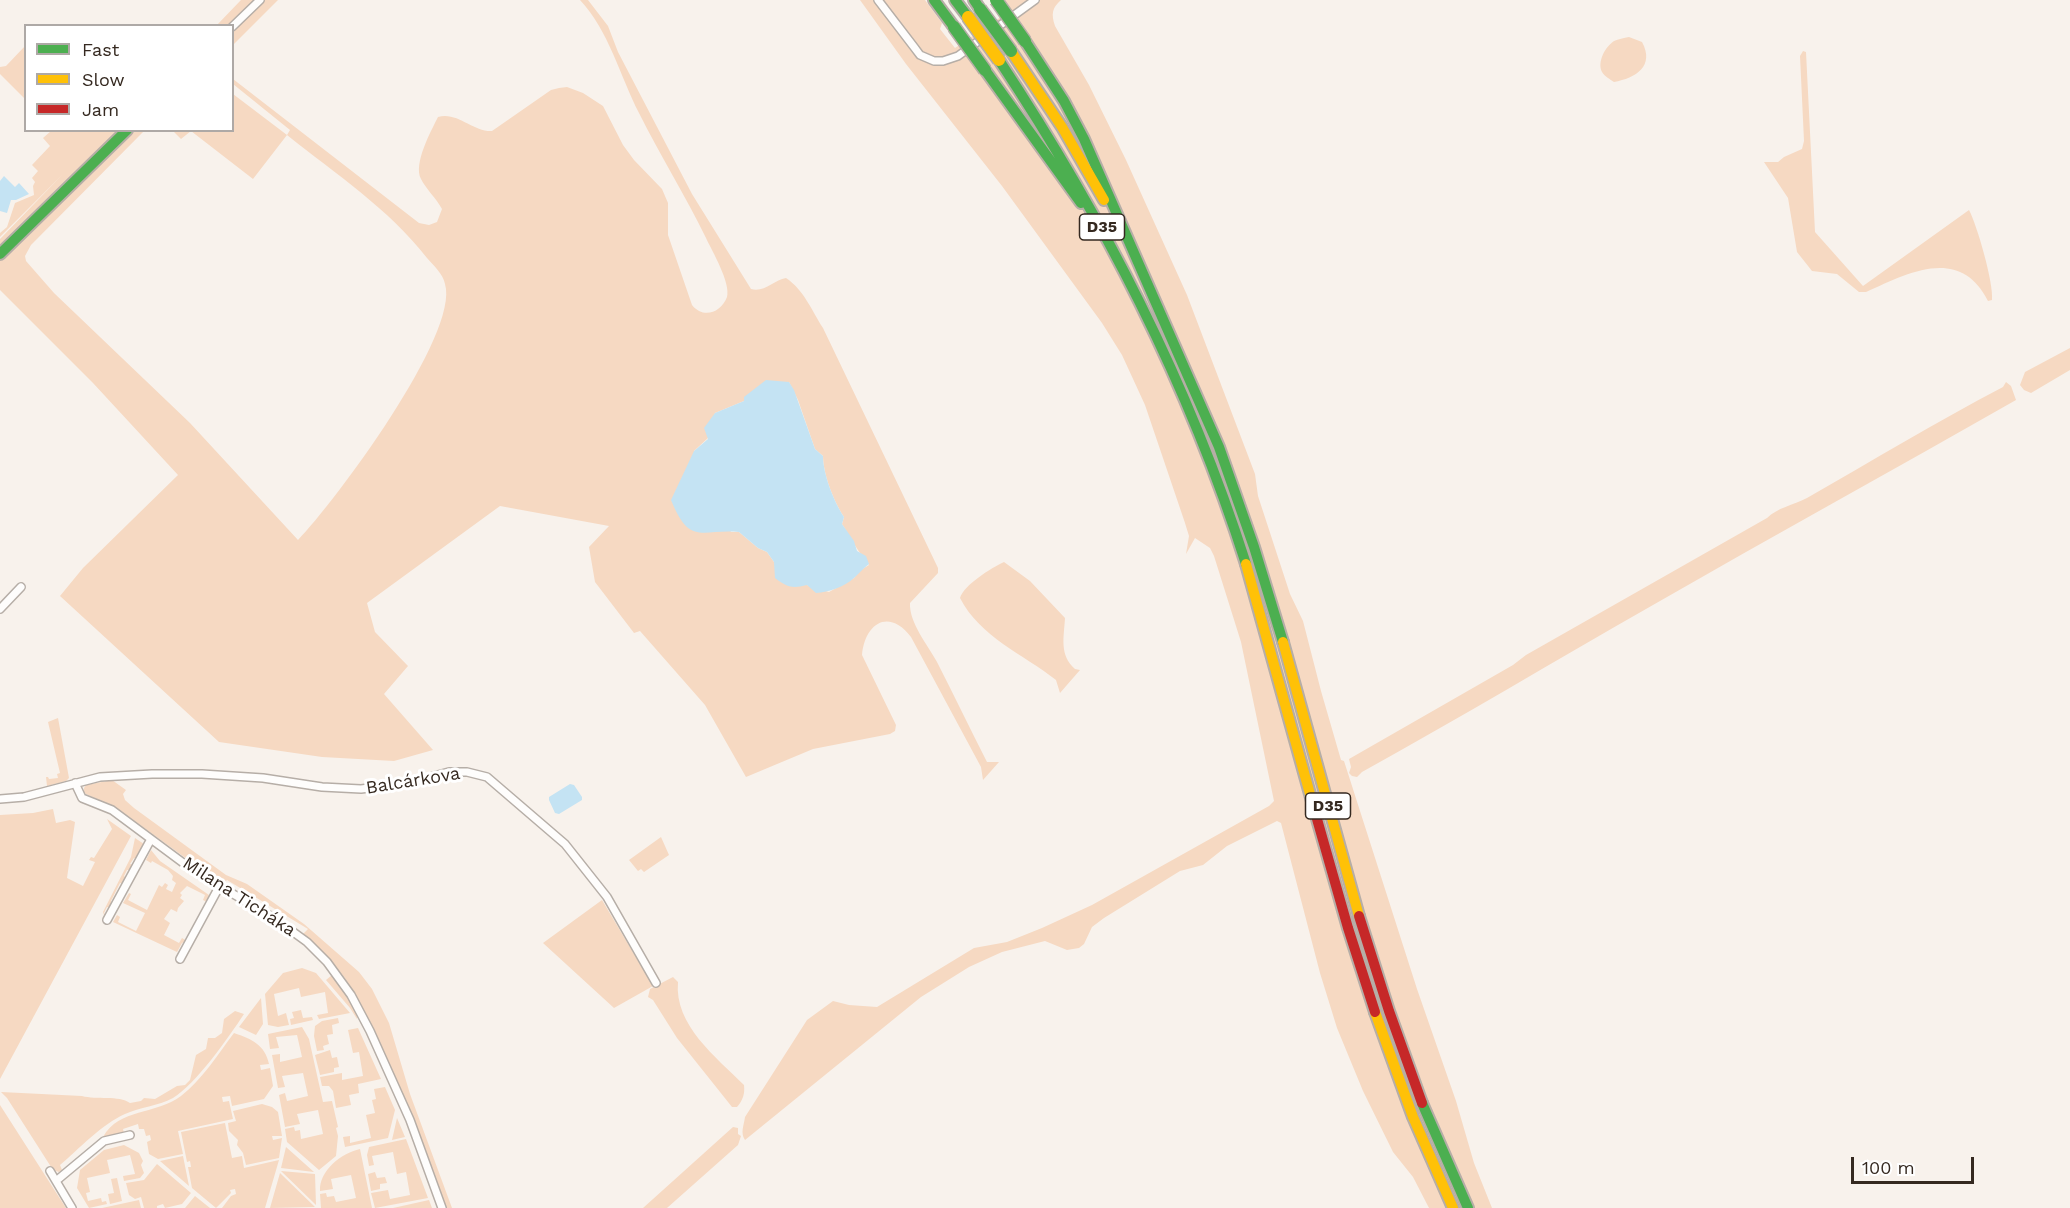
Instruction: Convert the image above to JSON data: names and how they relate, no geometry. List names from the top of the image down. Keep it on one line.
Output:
{"streets":{"main road":["D35"],"street":["Balcárkova","Milana Ticháka"]},"crossings":[["Balcárkova","Milana Ticháka"]],"legend":["Fast","Slow","Jam"],"scale_bar":"100 m"}
